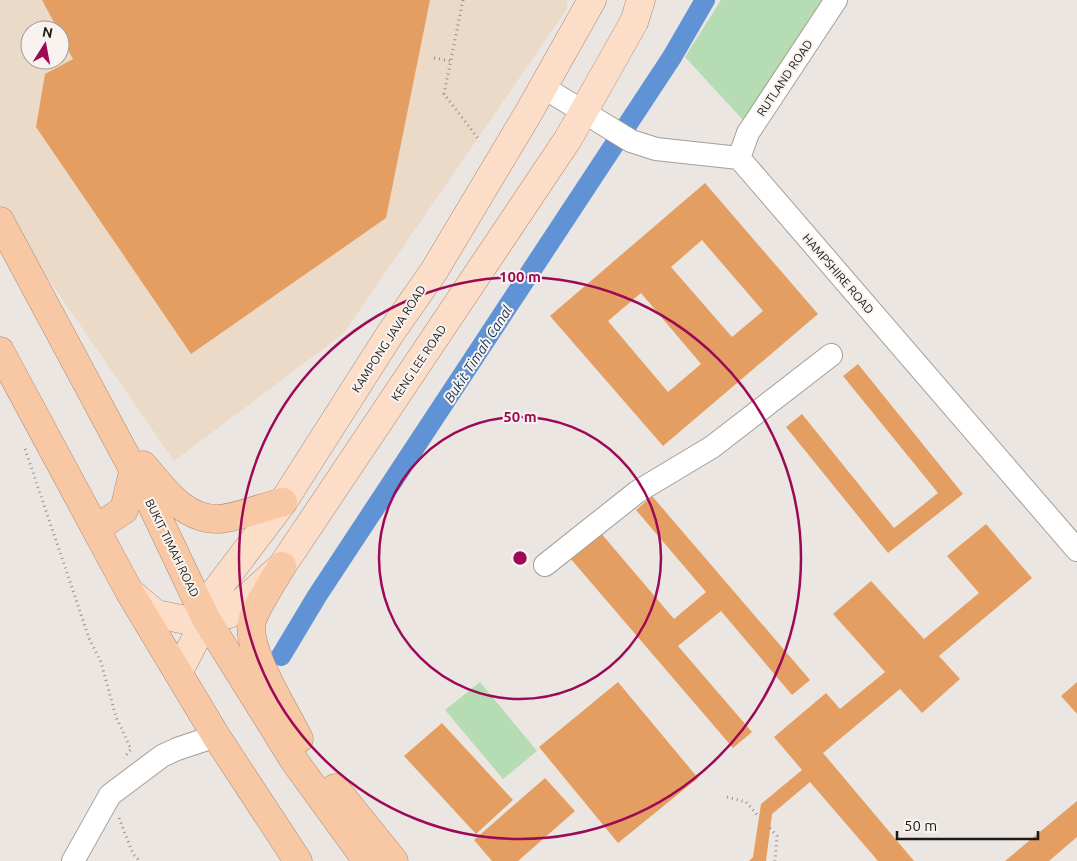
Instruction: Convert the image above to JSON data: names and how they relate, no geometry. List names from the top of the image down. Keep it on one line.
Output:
{"streets":{"highway":["BUKIT TIMAH ROAD"],"main road":["KAMPONG JAVA ROAD","KENG LEE ROAD"],"street":["RUTLAND ROAD","HAMPSHIRE ROAD"]},"crossings":[["RUTLAND ROAD","HAMPSHIRE ROAD"],["KAMPONG JAVA ROAD","KENG LEE ROAD"],["KAMPONG JAVA ROAD","BUKIT TIMAH ROAD"],["KENG LEE ROAD","BUKIT TIMAH ROAD"]],"water":["Bukit Timah Canal"],"scale_bar":"50 m","north":"top","rings":["100 m","50 m"]}
